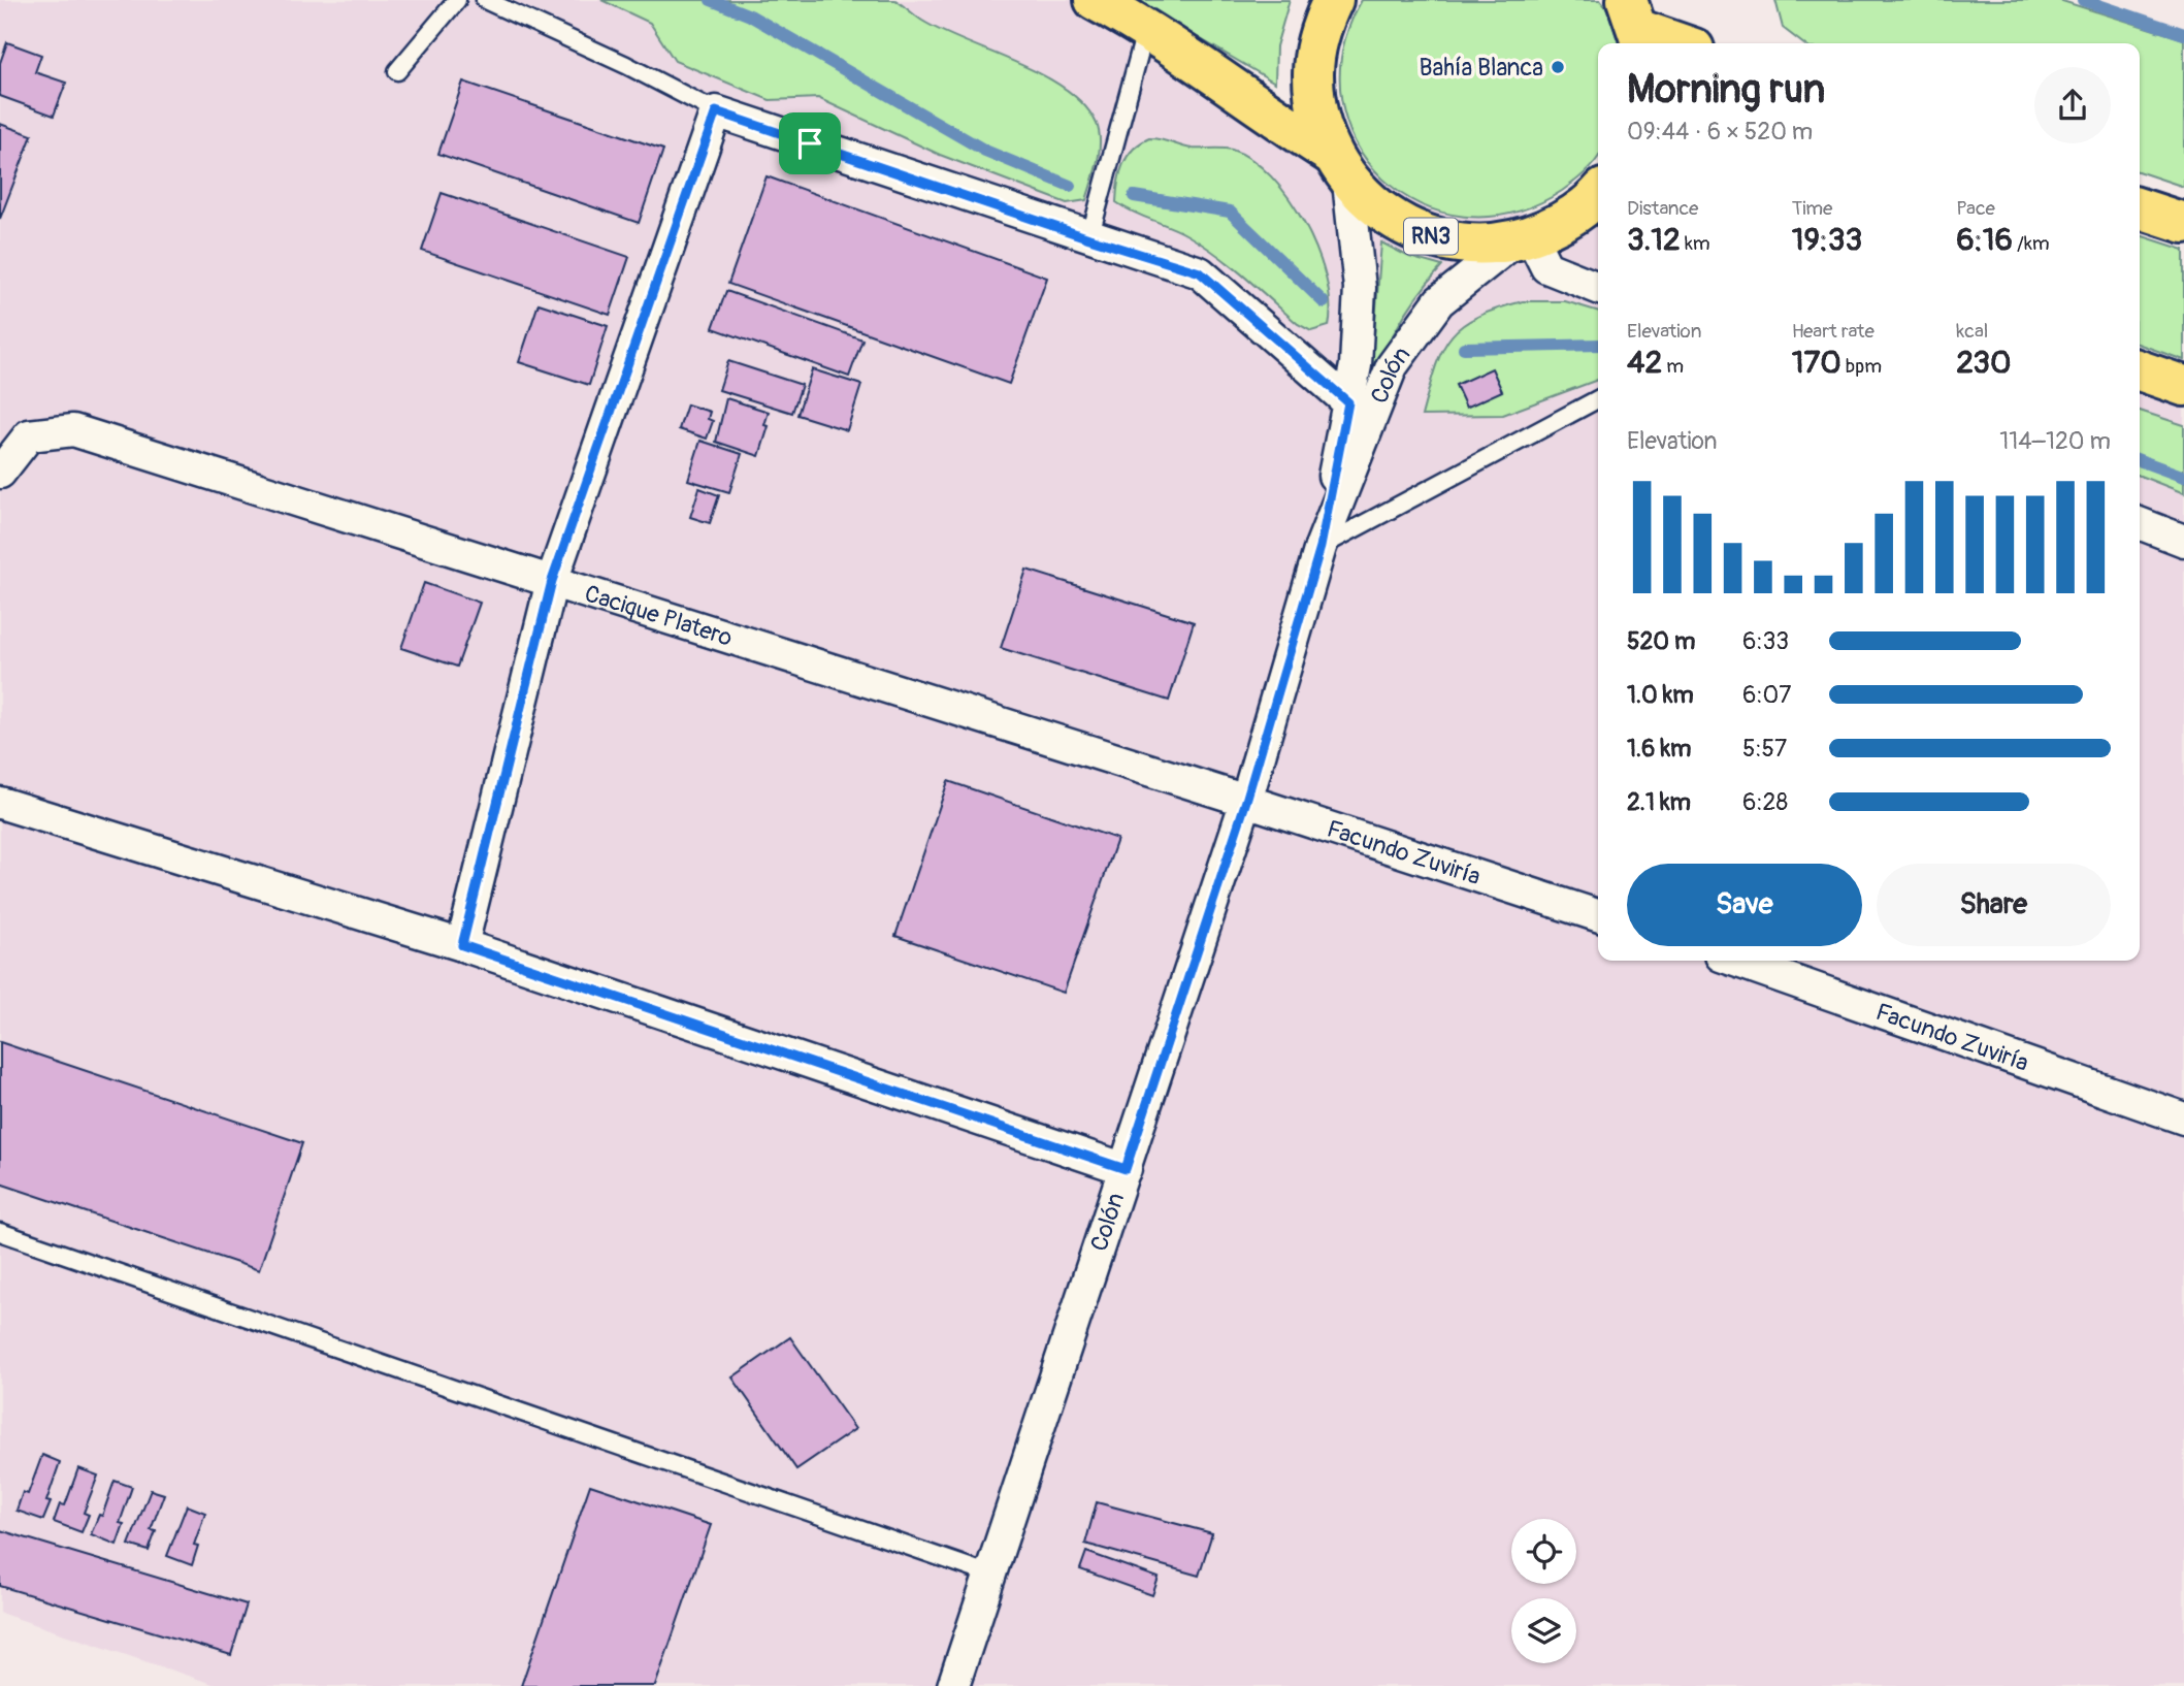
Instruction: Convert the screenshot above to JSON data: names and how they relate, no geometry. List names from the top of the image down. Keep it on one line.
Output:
{"streets":{"highway":["RN3"],"street":["Colón","Cacique Platero","Facundo Zuviría"]},"crossings":[["RN3","Colón"],["Colón","Cacique Platero"],["Colón","Facundo Zuviría"],["Cacique Platero","Facundo Zuviría"]],"places":["Bahía Blanca"],"page":{"heading":["Morning run","09:44 · 6 × 520 m"],"stats":[["Distance","3.12 km"],["Time","19:33"],["Pace","6:16 /km"],["Elevation","42 m"],["Heart rate","170 bpm"],["kcal","230"]],"chart":["Elevation","114–120 m"],"list":[{"name":"520 m","note":"6:33"},{"name":"1.0 km","note":"6:07"},{"name":"1.6 km","note":"5:57"},{"name":"2.1 km","note":"6:28"}],"buttons":["Save","Share"]}}
